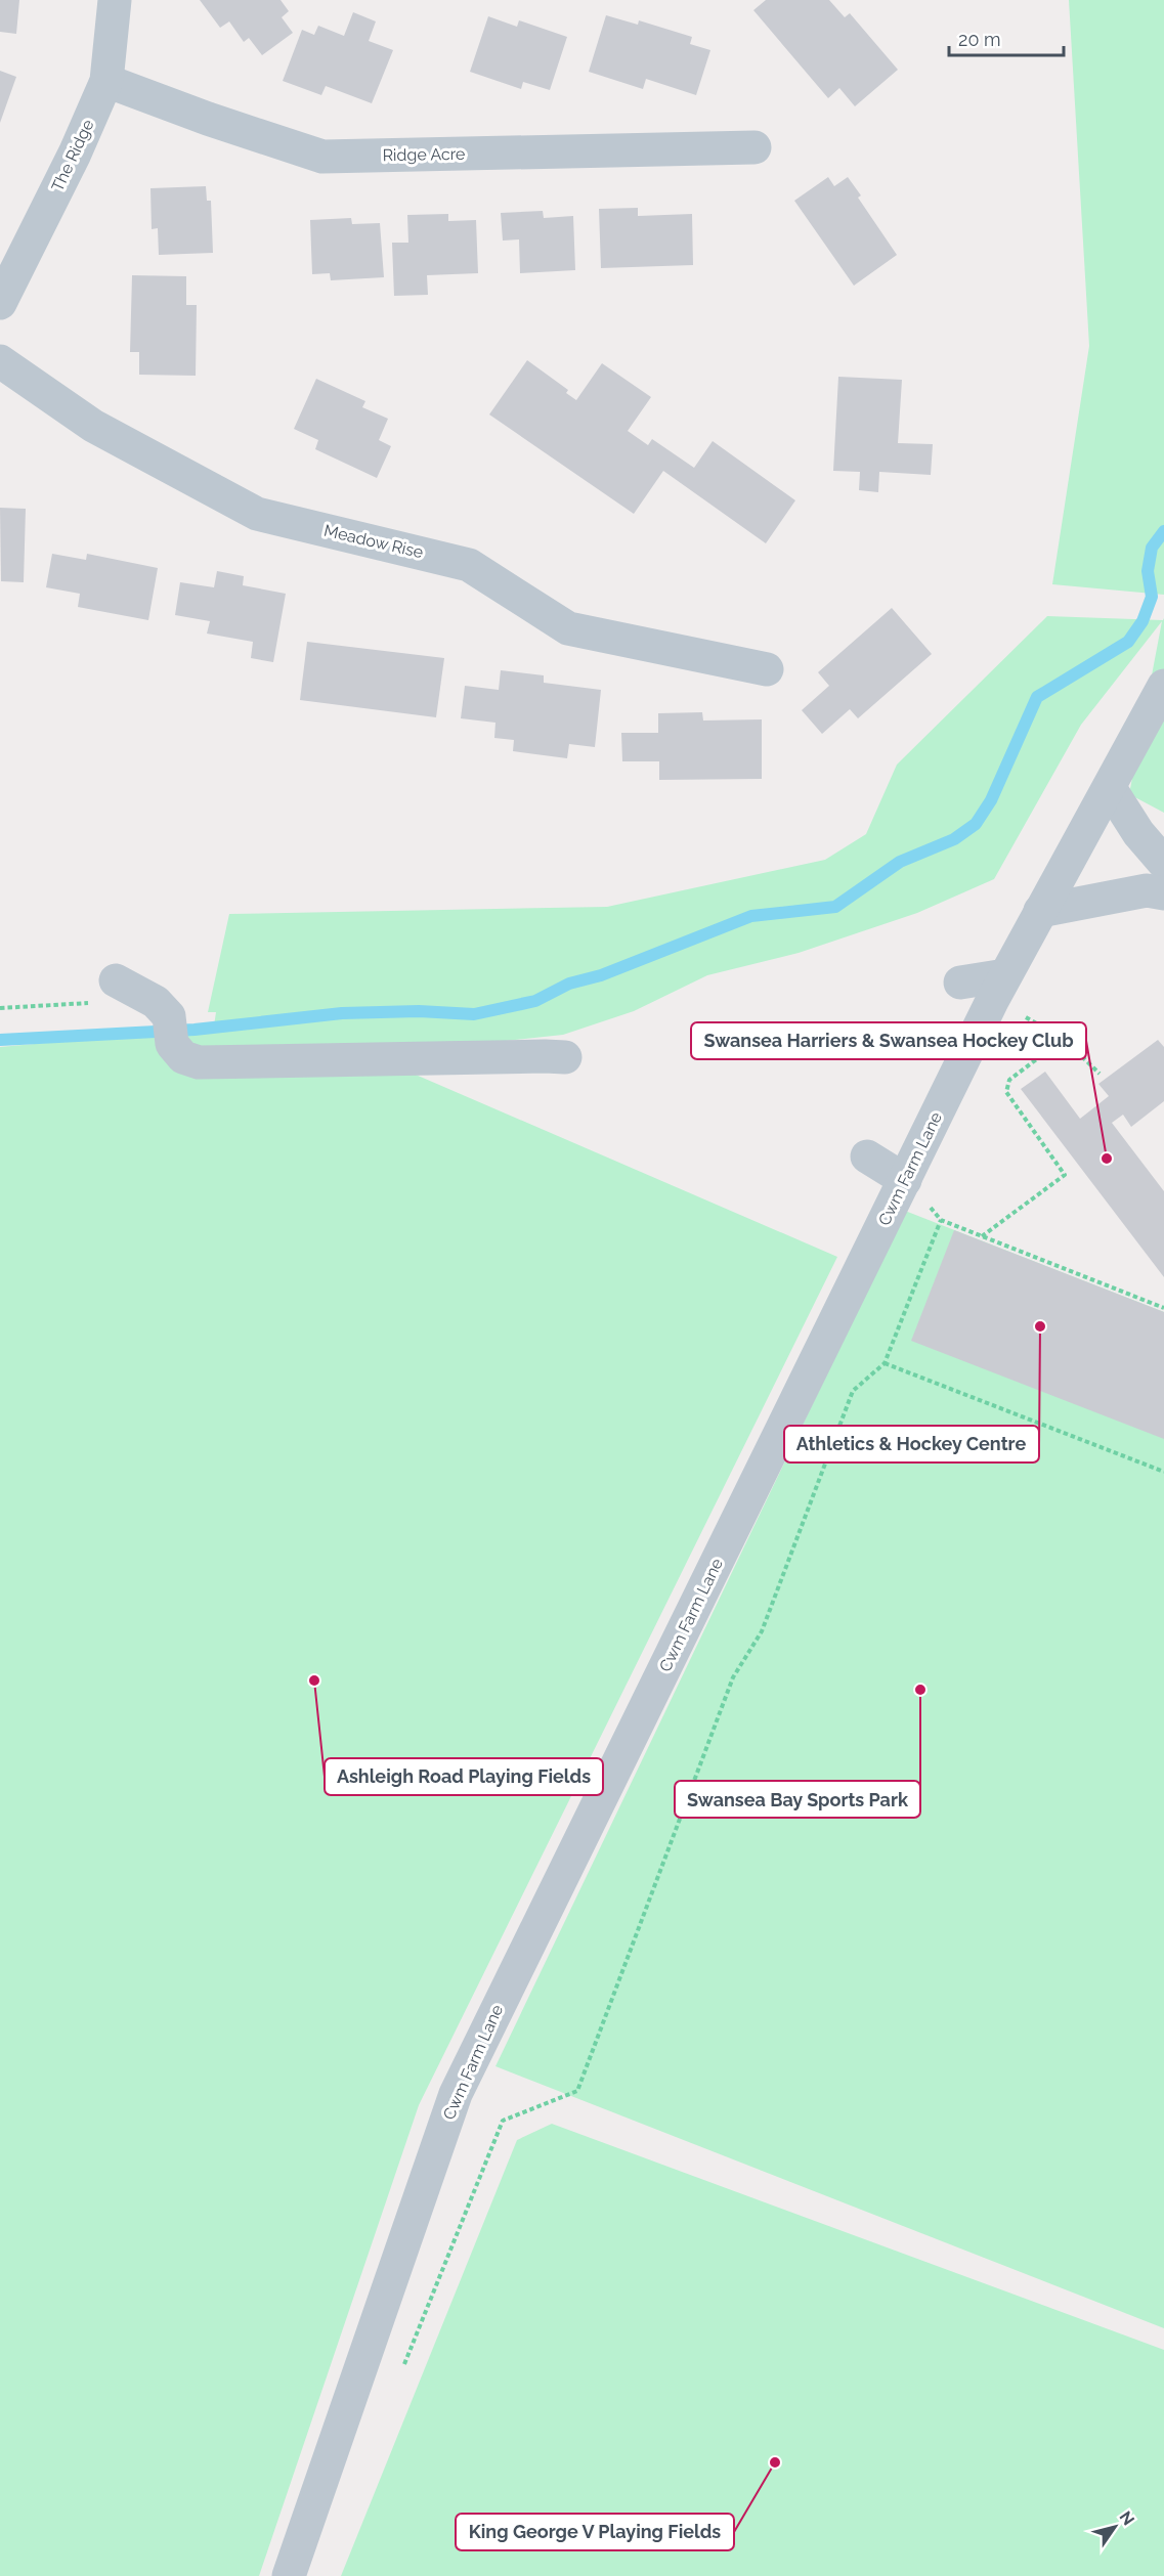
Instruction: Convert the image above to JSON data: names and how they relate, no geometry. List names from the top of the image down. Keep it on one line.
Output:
{"streets":{"street":["Ridge Acre","The Ridge","Meadow Rise","Cwm Farm Lane"]},"crossings":[["Ridge Acre","The Ridge"]],"places":["Swansea Harriers & Swansea Hockey Club","Athletics & Hockey Centre","Ashleigh Road Playing Fields","Swansea Bay Sports Park","King George V Playing Fields"],"scale_bar":"20 m","north":"top right"}
